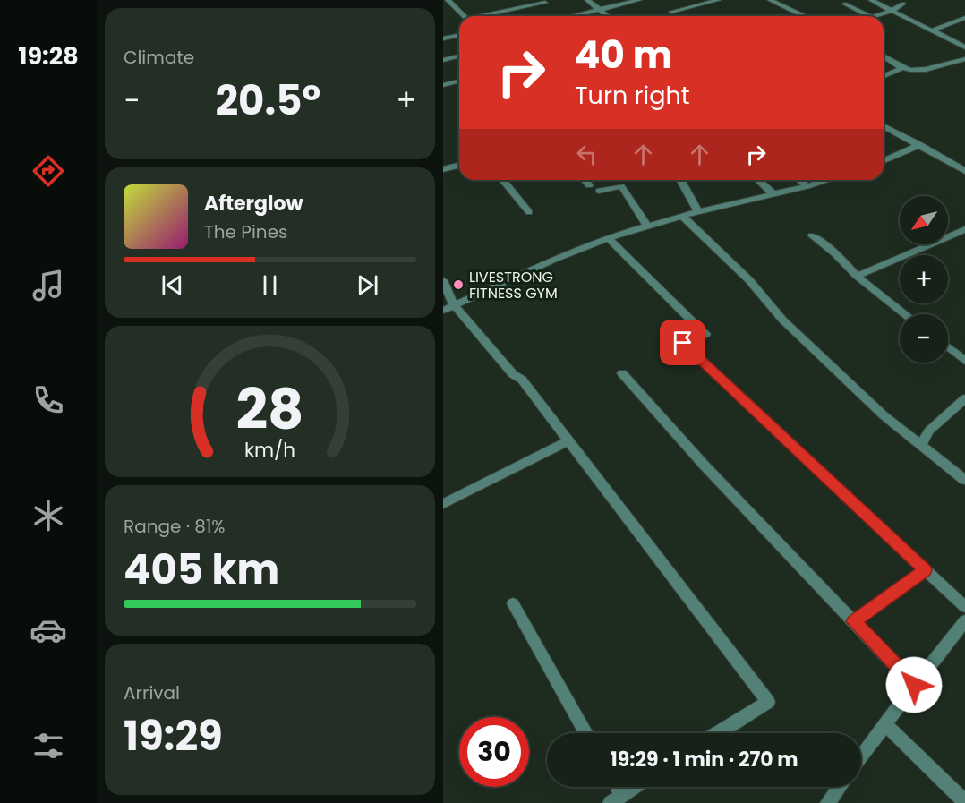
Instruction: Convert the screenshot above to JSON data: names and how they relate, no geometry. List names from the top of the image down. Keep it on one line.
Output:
{"places":["LIVESTRONG FITNESS GYM"],"north":"bottom left","page":{"tabs":"19:28","tile":["Climate",["Range · 81%","405 km"],["Arrival","19:29"]],"turn":["40 m","Turn right"],"heat":["−","20.5°","+"],"song":["Afterglow","The Pines"],"map_buttons":["+","−"],"limit":"30","trip":"19:29 · 1 min · 270 m","gauge":["28","km/h"]}}
